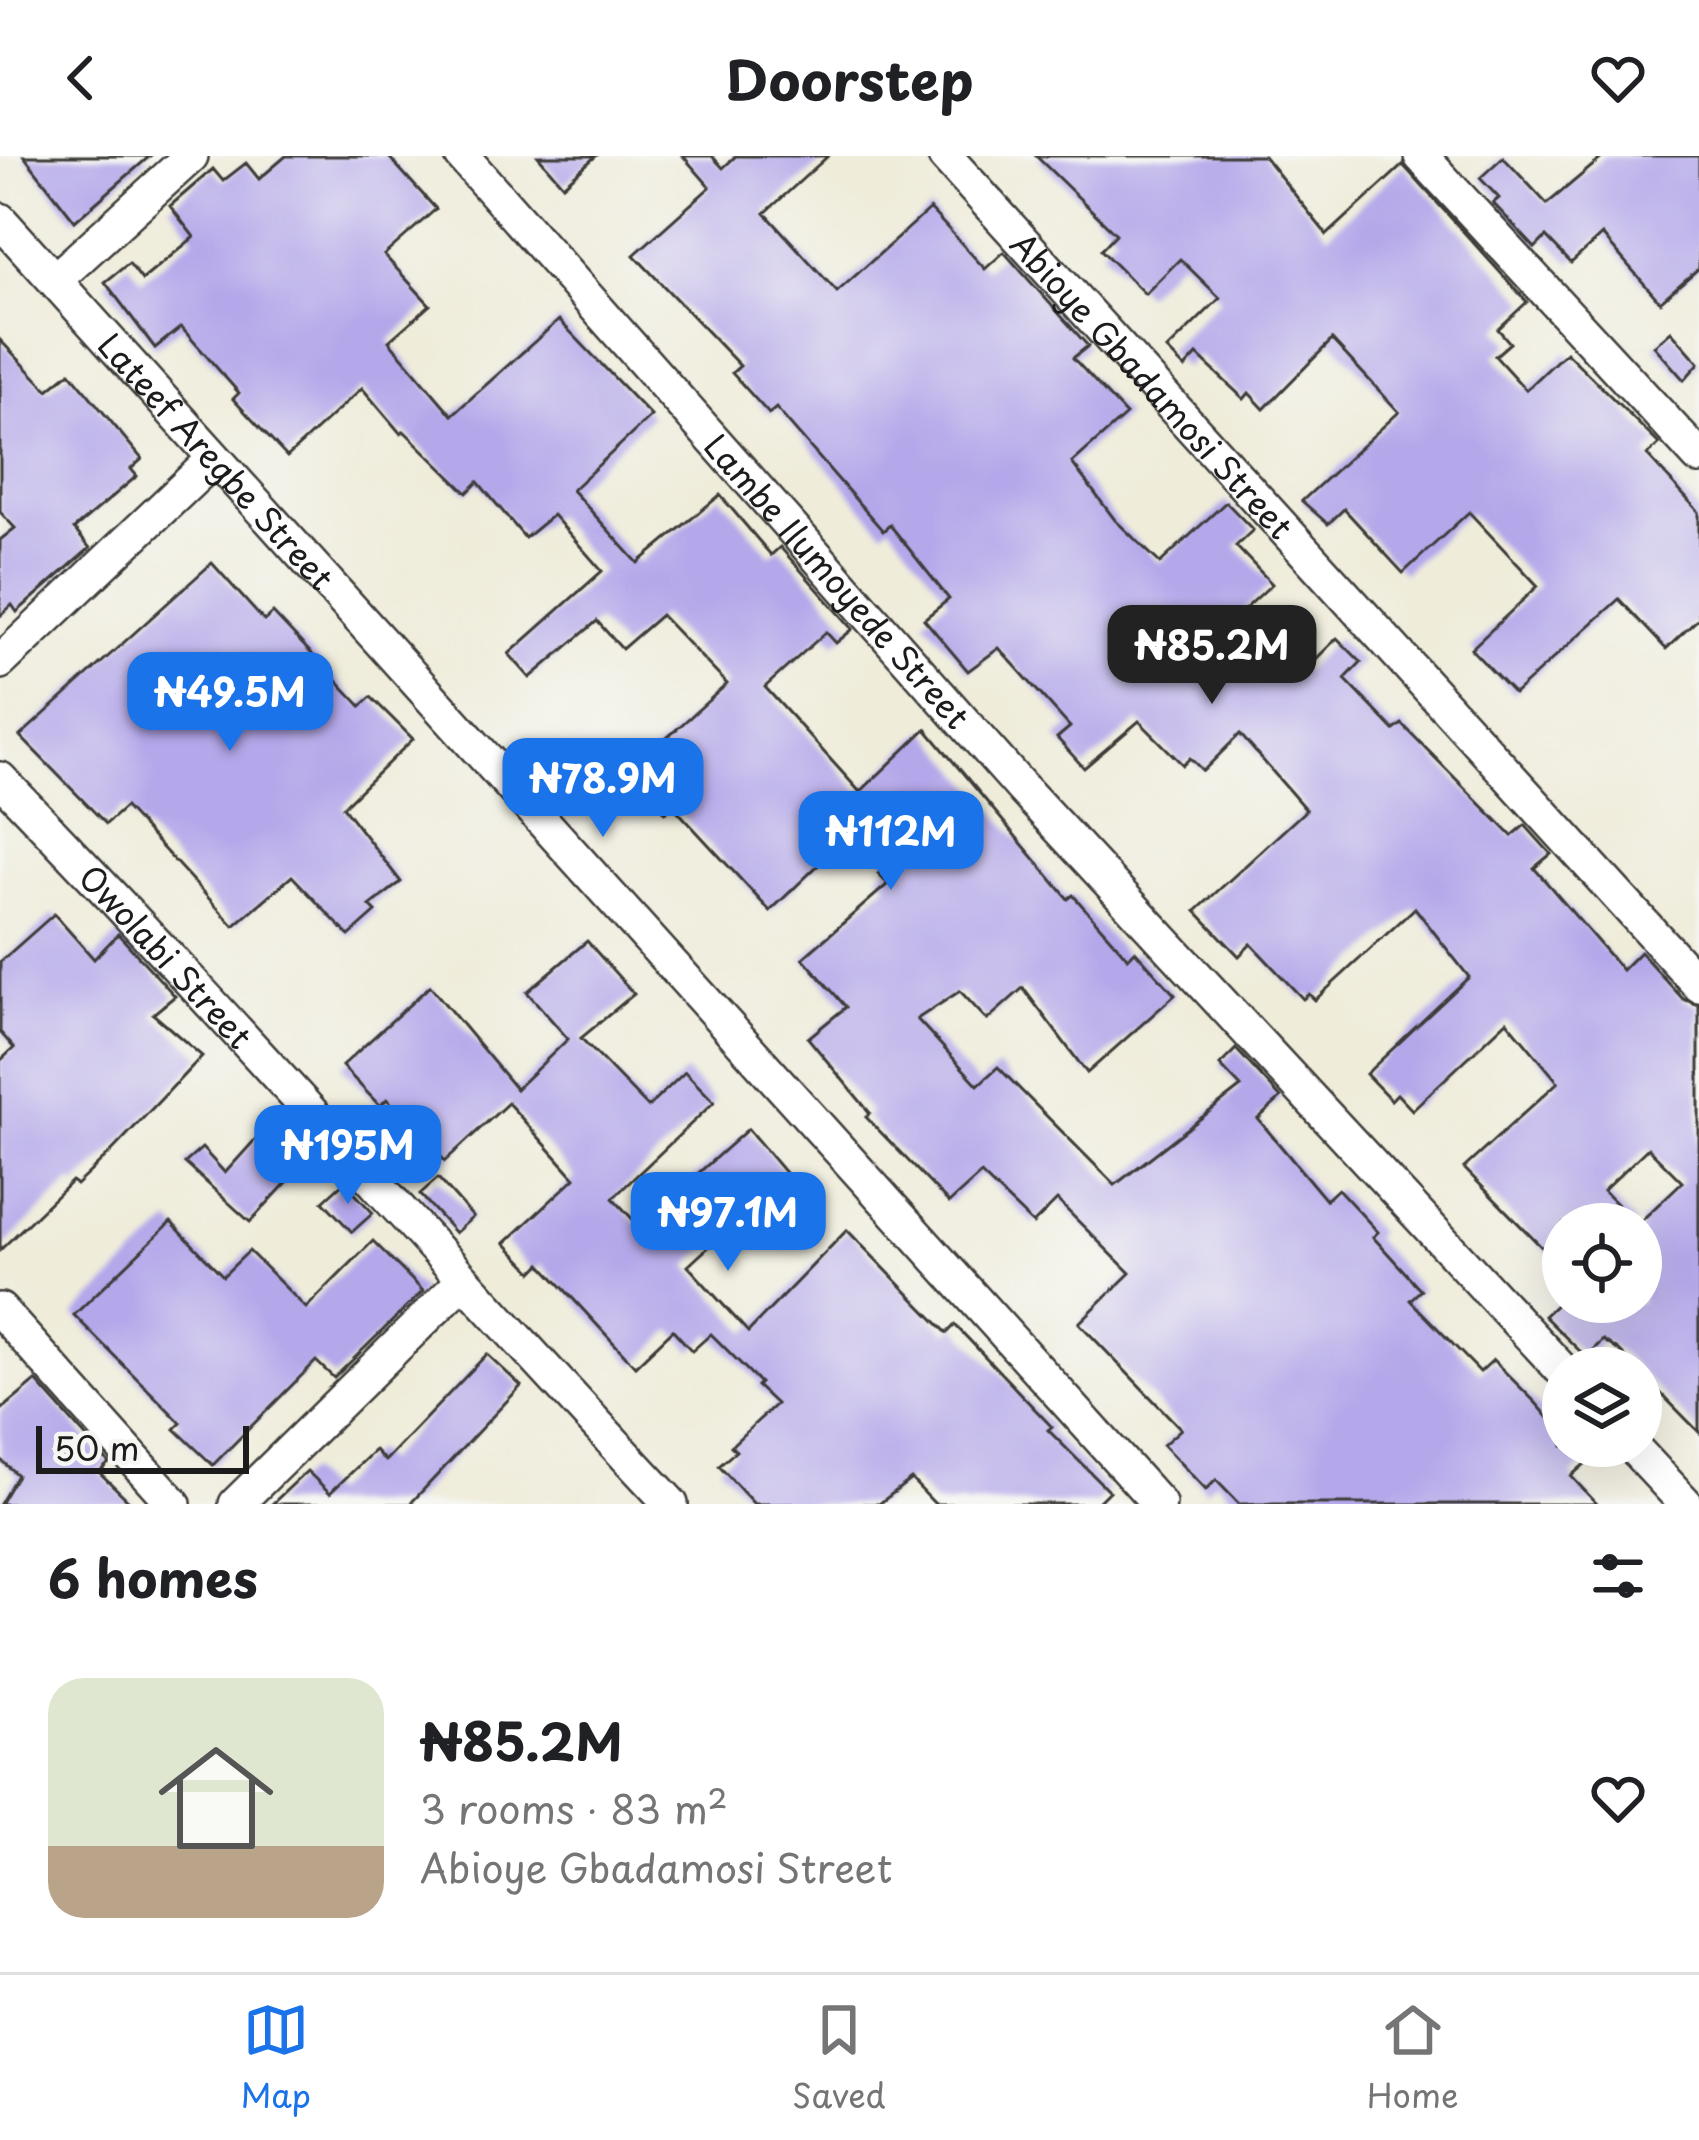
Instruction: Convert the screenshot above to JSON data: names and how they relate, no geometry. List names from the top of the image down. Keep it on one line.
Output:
{"streets":{"street":["Abioye Gbadamosi Street","Lateef Aregbe Street","Lambe Ilumoyede Street","Owolabi Street"]},"scale_bar":"50 m","page":{"header":"Doorstep","price":["₦85.2M","₦49.5M","₦78.9M","₦112M","₦195M","₦97.1M"],"scale":"50 m","heading":"6 homes","list":[{"name":"₦85.2M","note":"3 rooms · 83 m² · Abioye Gbadamosi Street"}],"tabs":["Map","Saved","Home"]}}
